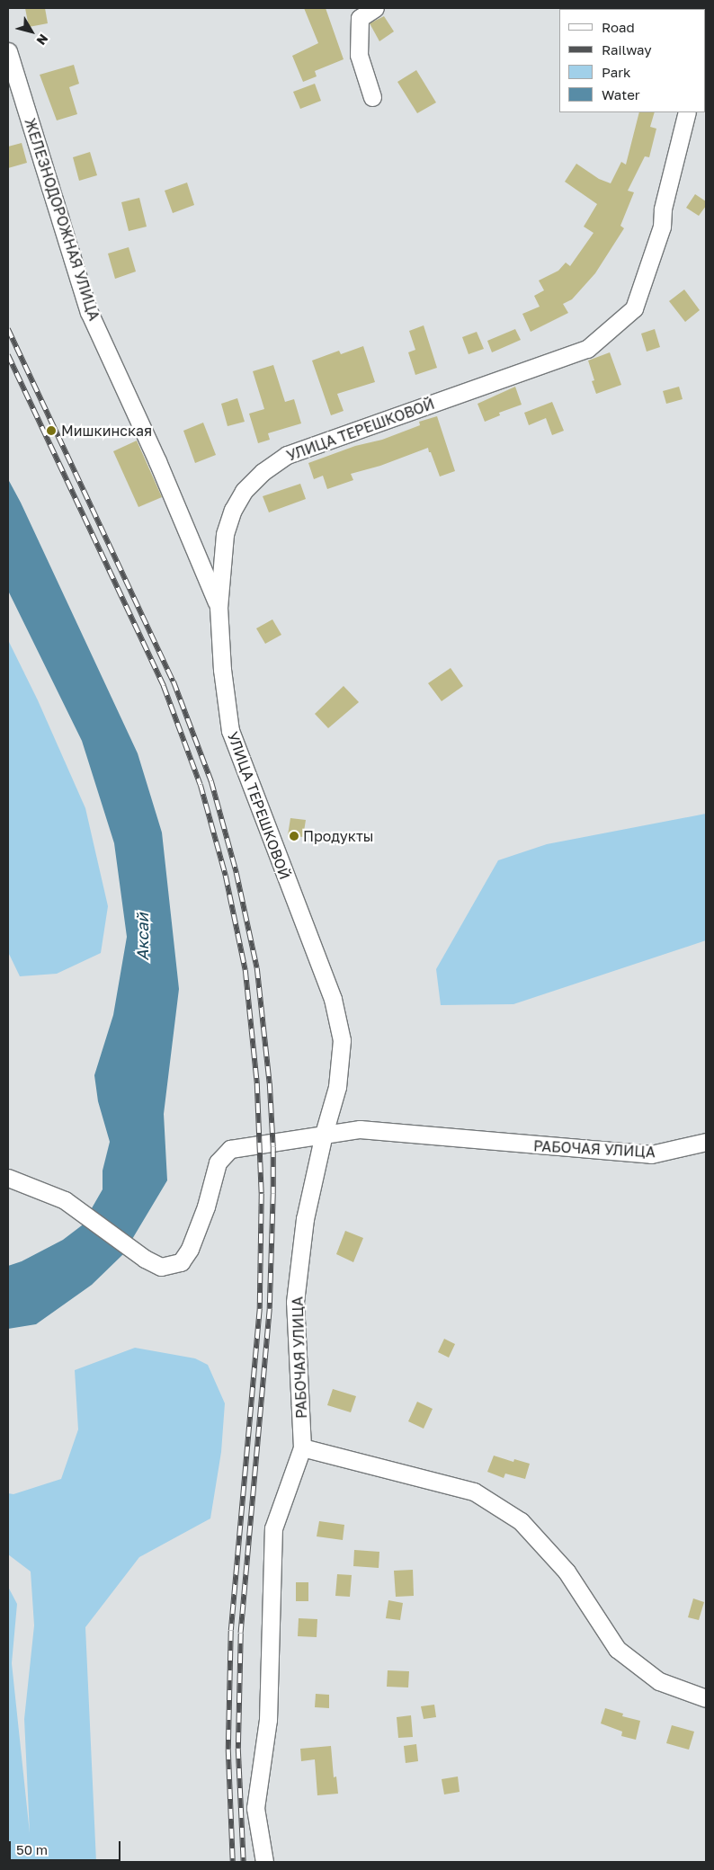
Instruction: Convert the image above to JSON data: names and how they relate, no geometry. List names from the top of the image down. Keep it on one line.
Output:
{"streets":{"street":["ЖЕЛЕЗНОДОРОЖНАЯ УЛИЦА","УЛИЦА ТЕРЕШКОВОЙ","РАБОЧАЯ УЛИЦА"]},"crossings":[["ЖЕЛЕЗНОДОРОЖНАЯ УЛИЦА","УЛИЦА ТЕРЕШКОВОЙ"],["УЛИЦА ТЕРЕШКОВОЙ","РАБОЧАЯ УЛИЦА"]],"water":["Аксай"],"places":["Мишкинская","Продукты"],"legend":["Road","Railway","Park","Water"],"scale_bar":"50 m","north":"bottom right"}
